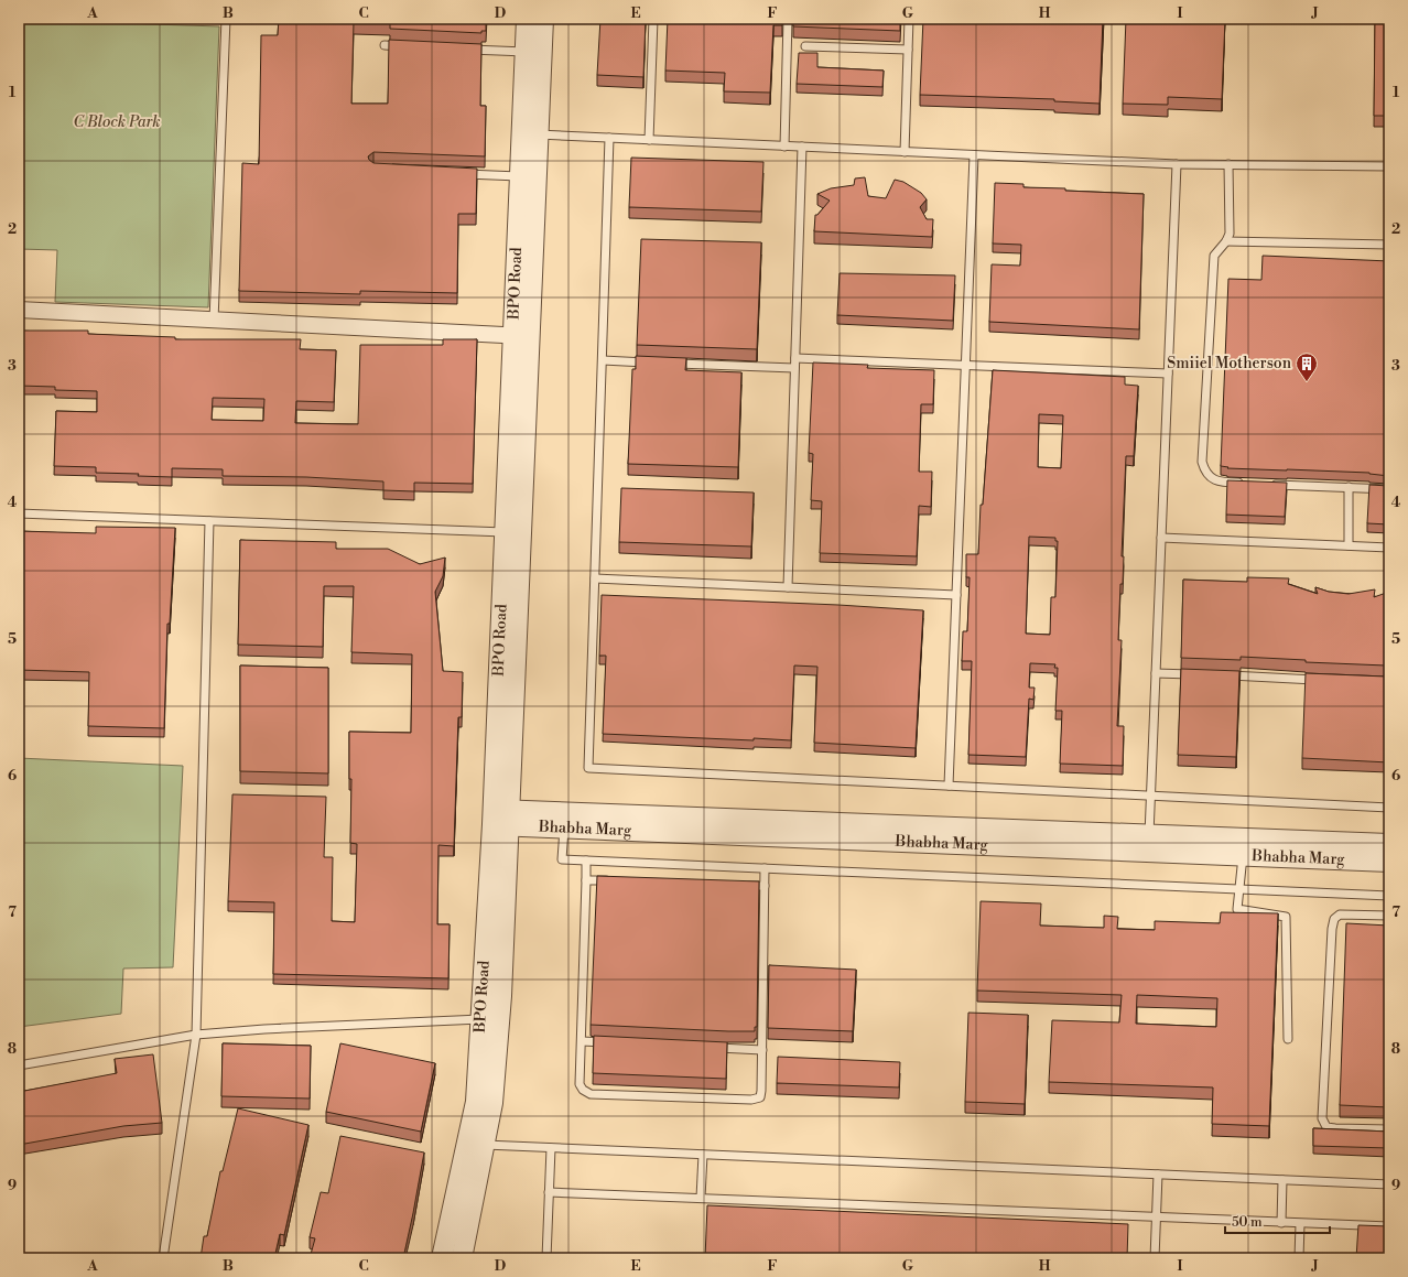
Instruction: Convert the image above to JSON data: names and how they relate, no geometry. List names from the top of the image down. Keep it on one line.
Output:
{"streets":{"street":["BPO Road","Bhabha Marg"]},"crossings":[["BPO Road","Bhabha Marg"]],"parks":["C Block Park"],"places":{"building":["Smiiel Motherson"]},"scale_bar":"50 m","grid":{"columns":["A","B","C","D","E","F","G","H","I","J"],"rows":["1","2","3","4","5","6","7","8","9"]}}
